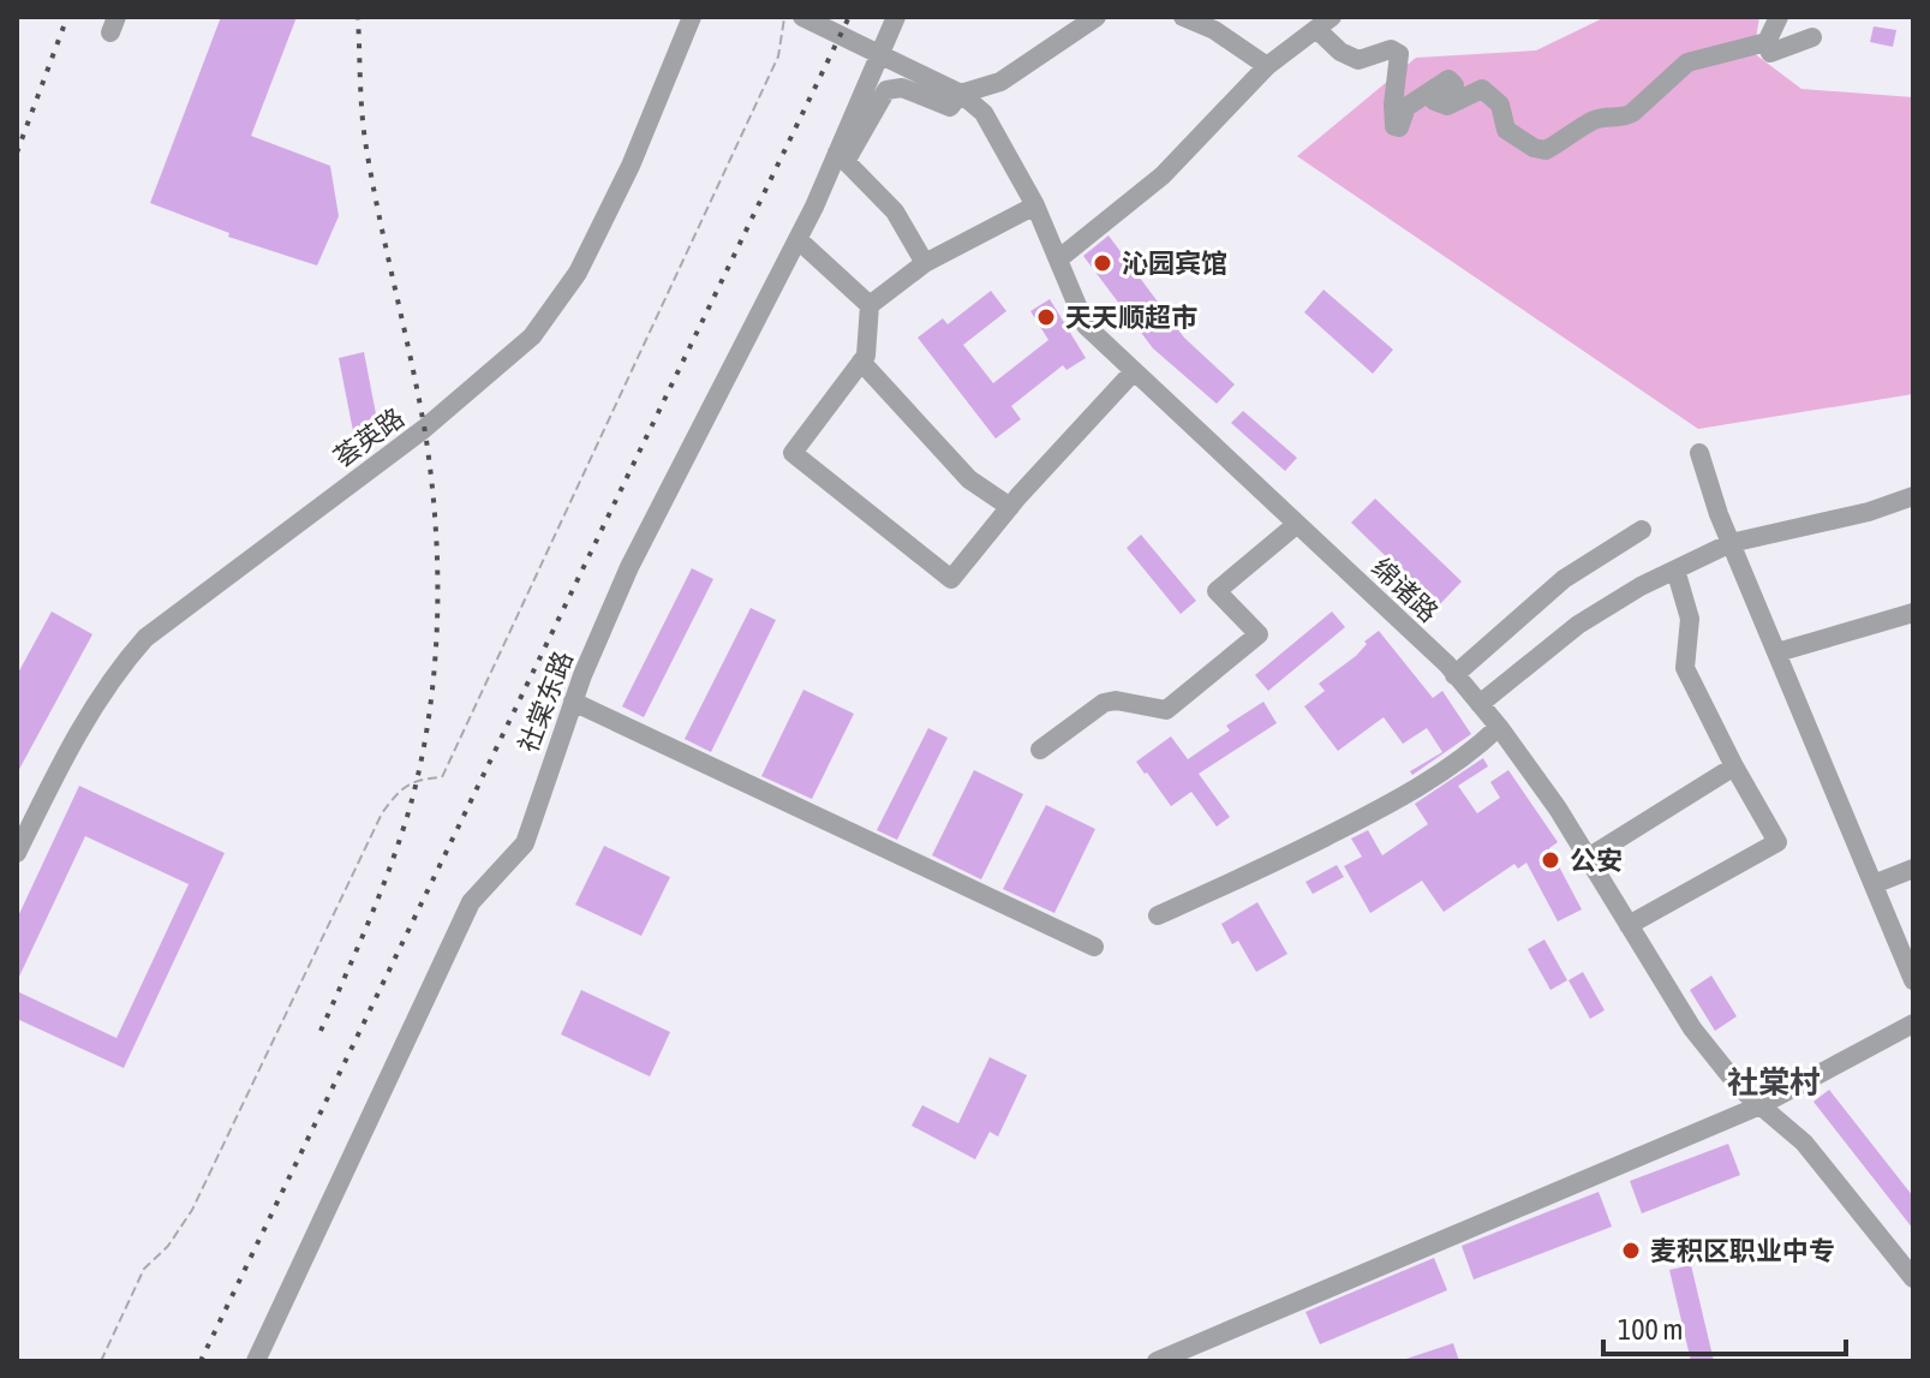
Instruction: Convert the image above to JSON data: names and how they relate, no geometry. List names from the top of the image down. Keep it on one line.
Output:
{"streets":{"street":["荟英路","绵诸路","社棠东路"]},"crossings":[["绵诸路","社棠东路"]],"districts":["社棠村"],"places":["沁园宾馆","天天顺超市","公安","麦积区职业中专"],"scale_bar":"100 m"}
